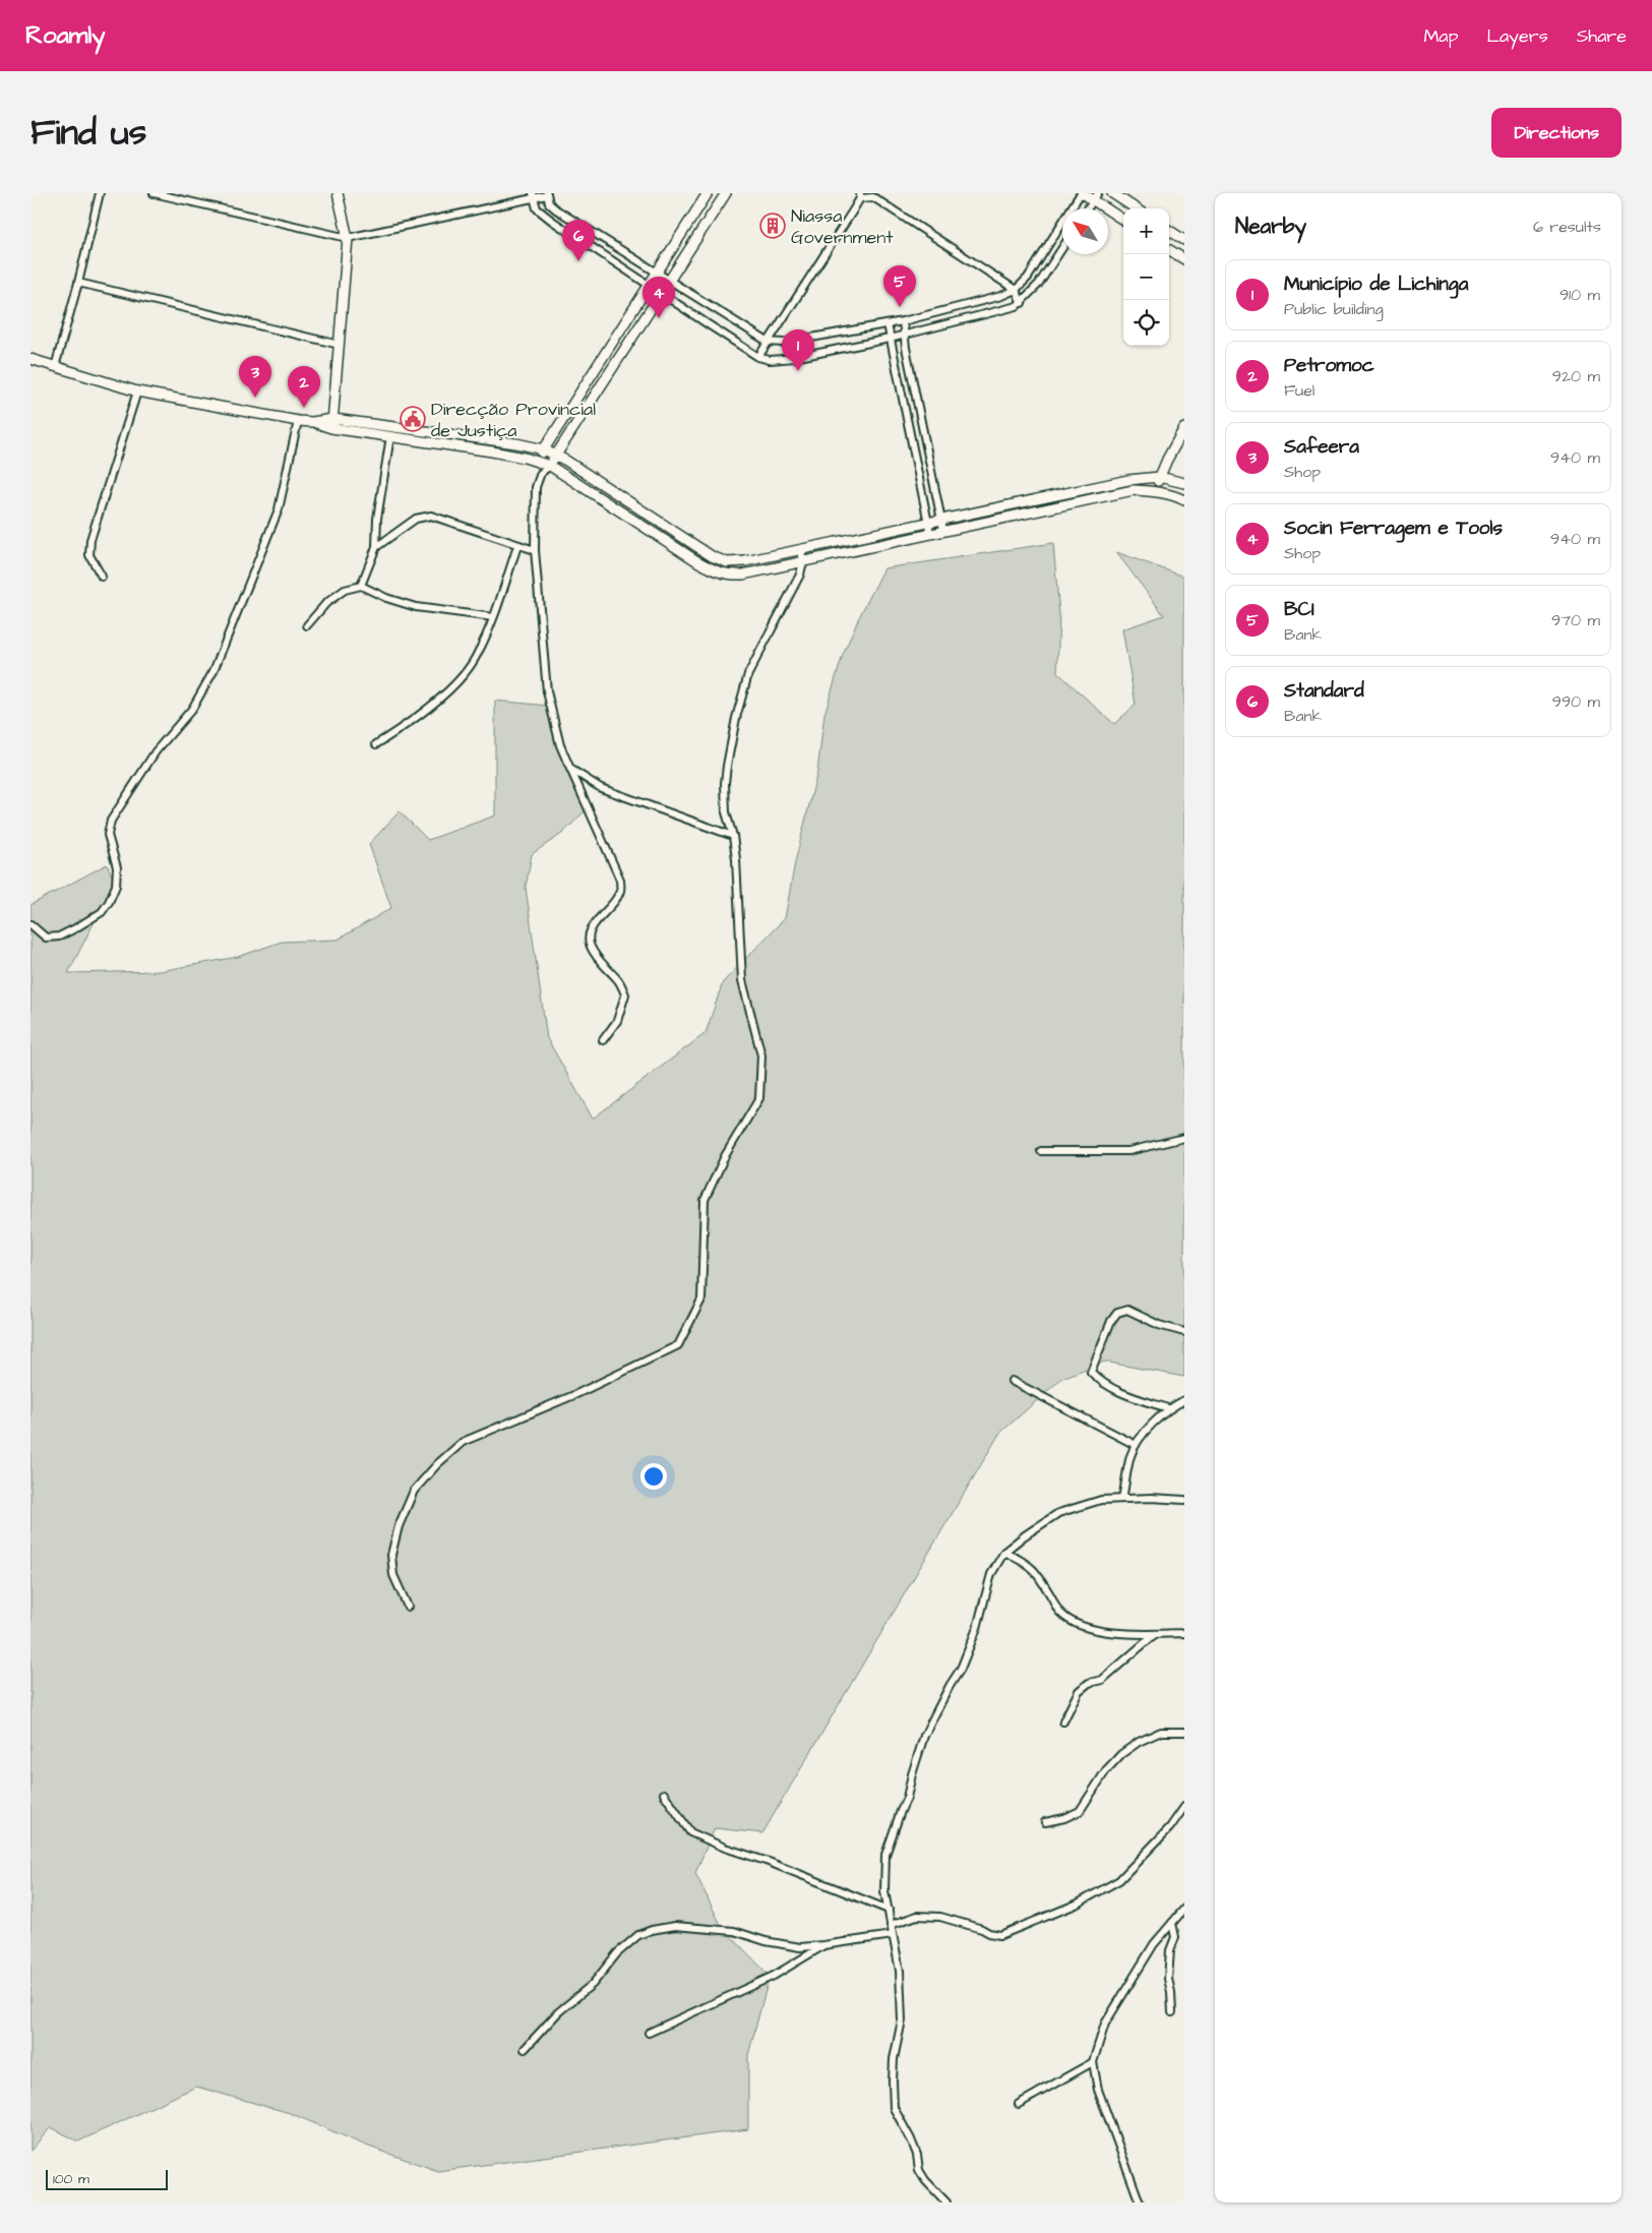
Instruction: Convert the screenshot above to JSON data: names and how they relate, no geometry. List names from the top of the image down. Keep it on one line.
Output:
{"places":{"building":["Niassa Government"],"public building":["Direcção Provincial de Justiça"]},"scale_bar":"100 m","north":"top left","page":{"header":"Roamly","nav":["Map","Layers","Share"],"title":"Find us","buttons":"Directions","heading":["Nearby","6 results"],"map_buttons":["+","−"],"pins":["6","5","4","1","3","2"],"list":[{"mark":"1","name":"Município de Lichinga","note":"Public building","value":"910 m"},{"mark":"2","name":"Petromoc","note":"Fuel","value":"920 m"},{"mark":"3","name":"Safeera","note":"Shop","value":"940 m"},{"mark":"4","name":"Socin Ferragem e Tools","note":"Shop","value":"940 m"},{"mark":"5","name":"BCI","note":"Bank","value":"970 m"},{"mark":"6","name":"Standard","note":"Bank","value":"990 m"}],"scale":"100 m"}}
